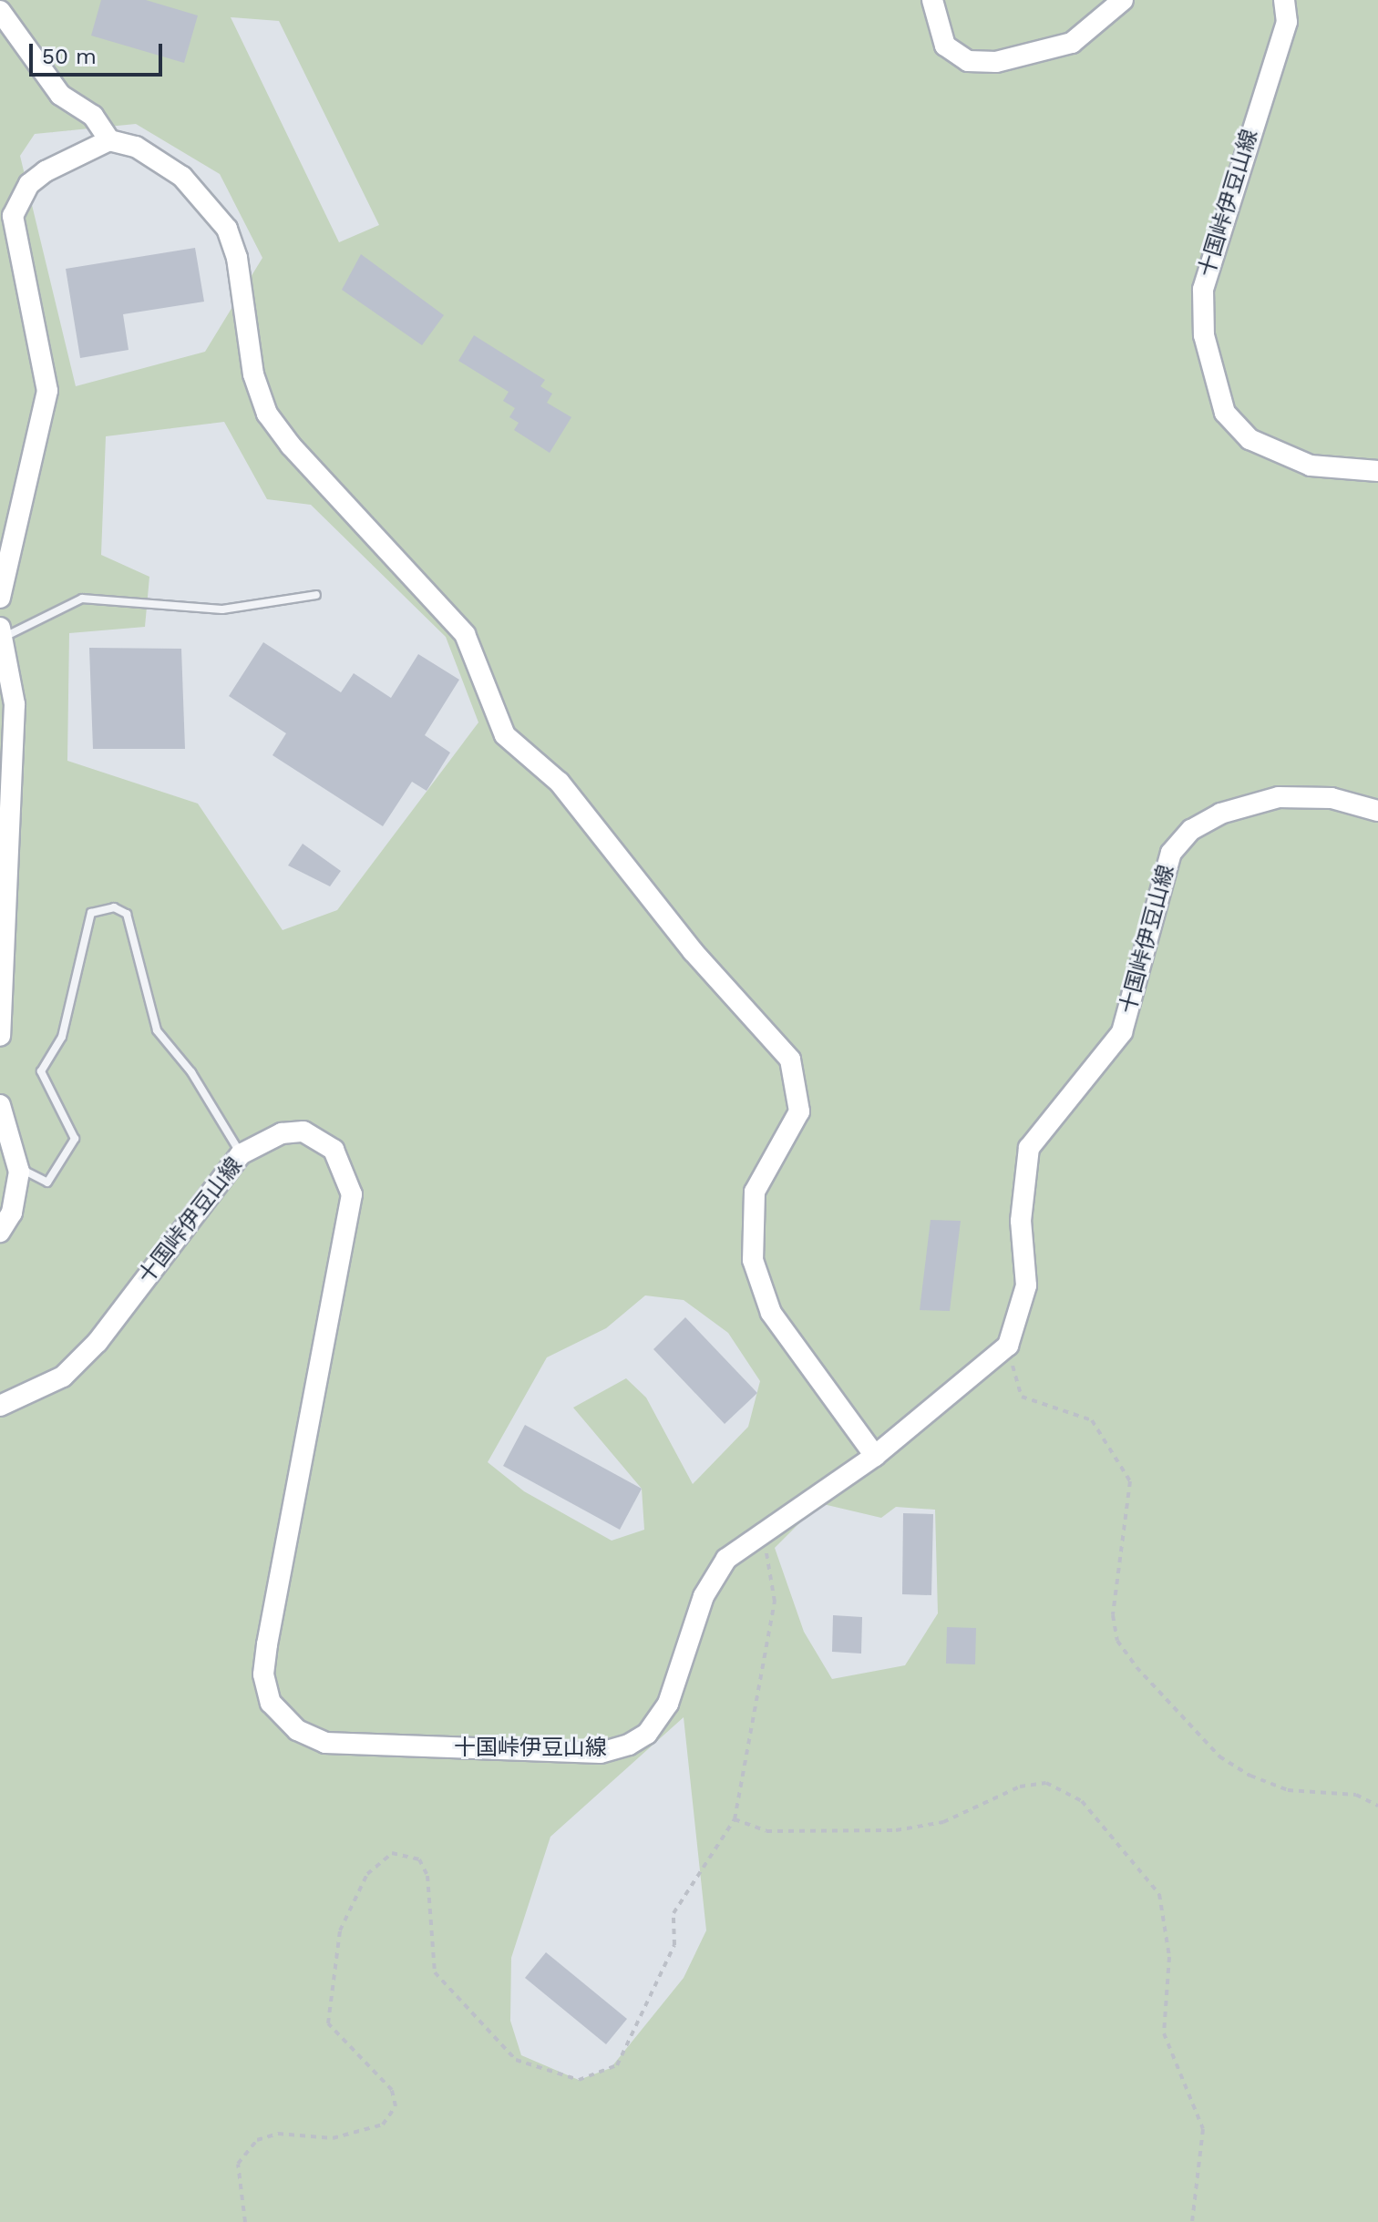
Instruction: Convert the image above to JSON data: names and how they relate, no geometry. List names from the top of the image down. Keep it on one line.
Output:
{"streets":{"main road":["十国峠伊豆山線"]},"scale_bar":"50 m"}
